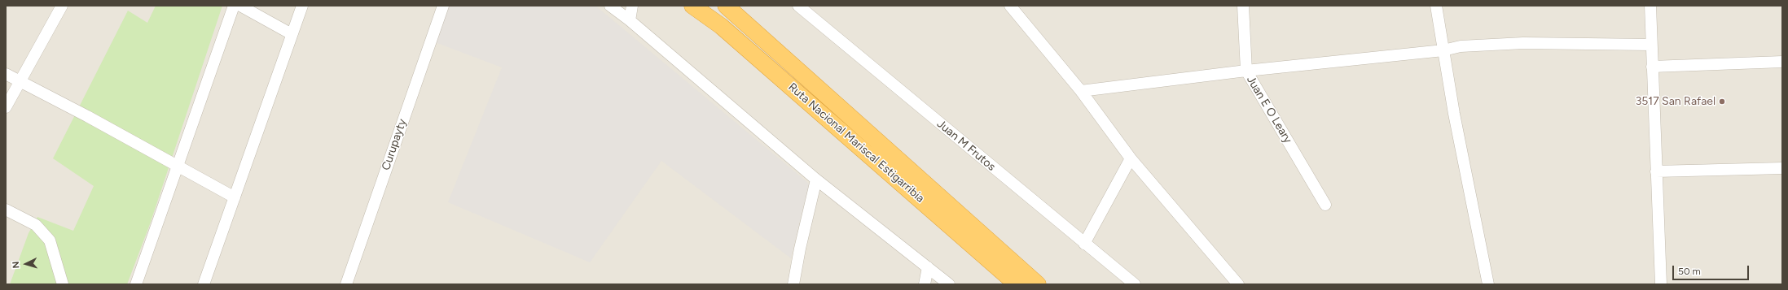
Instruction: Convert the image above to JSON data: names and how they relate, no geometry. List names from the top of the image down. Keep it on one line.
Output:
{"streets":{"highway":["Ruta Nacional Mariscal Estigarribia"],"street":["Juan E O Leary","Curupayty","Juan M Frutos"]},"places":["3517 San Rafael"],"scale_bar":"50 m","north":"left"}
